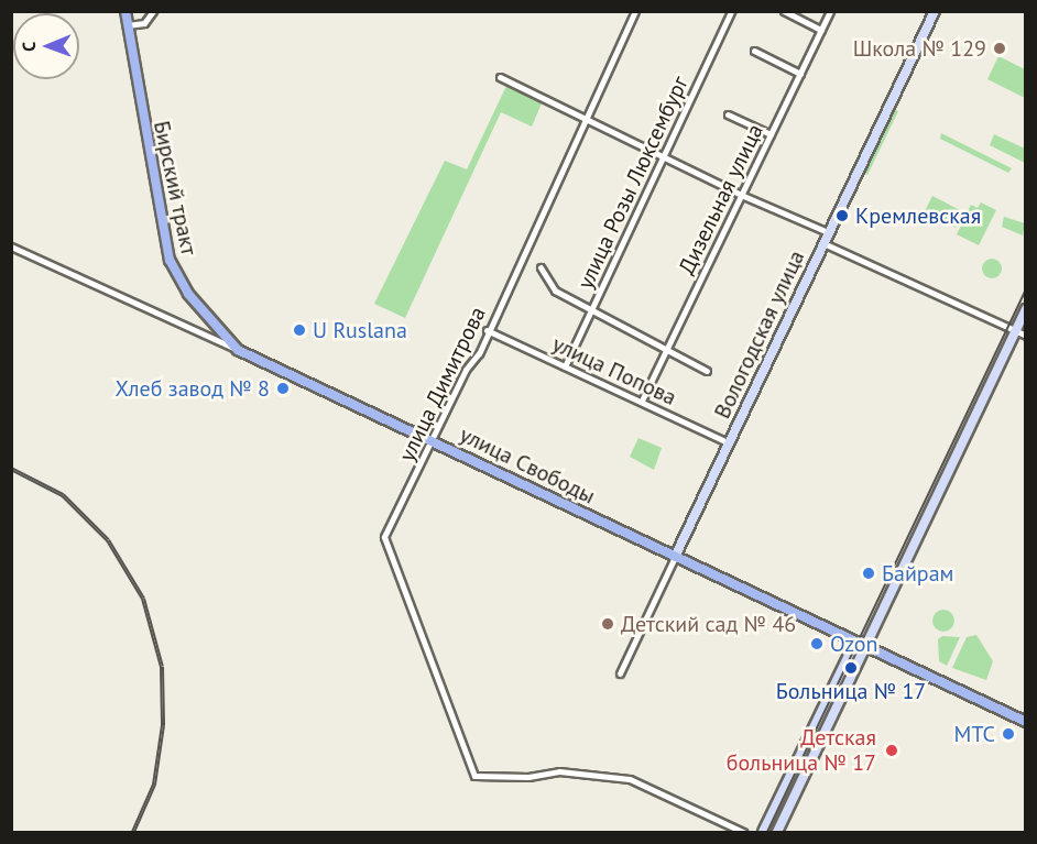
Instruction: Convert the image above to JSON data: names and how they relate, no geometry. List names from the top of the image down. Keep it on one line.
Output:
{"streets":{"main road":["Бирский тракт","Вологодская улица","улица Свободы"],"street":["улица Розы Люксембург","Дизельная улица","улица Попова","улица Димитрова"]},"crossings":[["улица Розы Люксембург","улица Попова"],["Бирский тракт","улица Свободы"],["Дизельная улица","улица Попова"],["Вологодская улица","улица Попова"],["Вологодская улица","улица Свободы"],["улица Попова","улица Димитрова"],["улица Димитрова","улица Свободы"]],"places":["Школа № 129","Кремлевская","U Ruslana","Хлеб завод № 8","Байрам","Детский сад № 46","Ozon","Больница № 17","МТС","Детская больница № 17"],"north":"left"}
